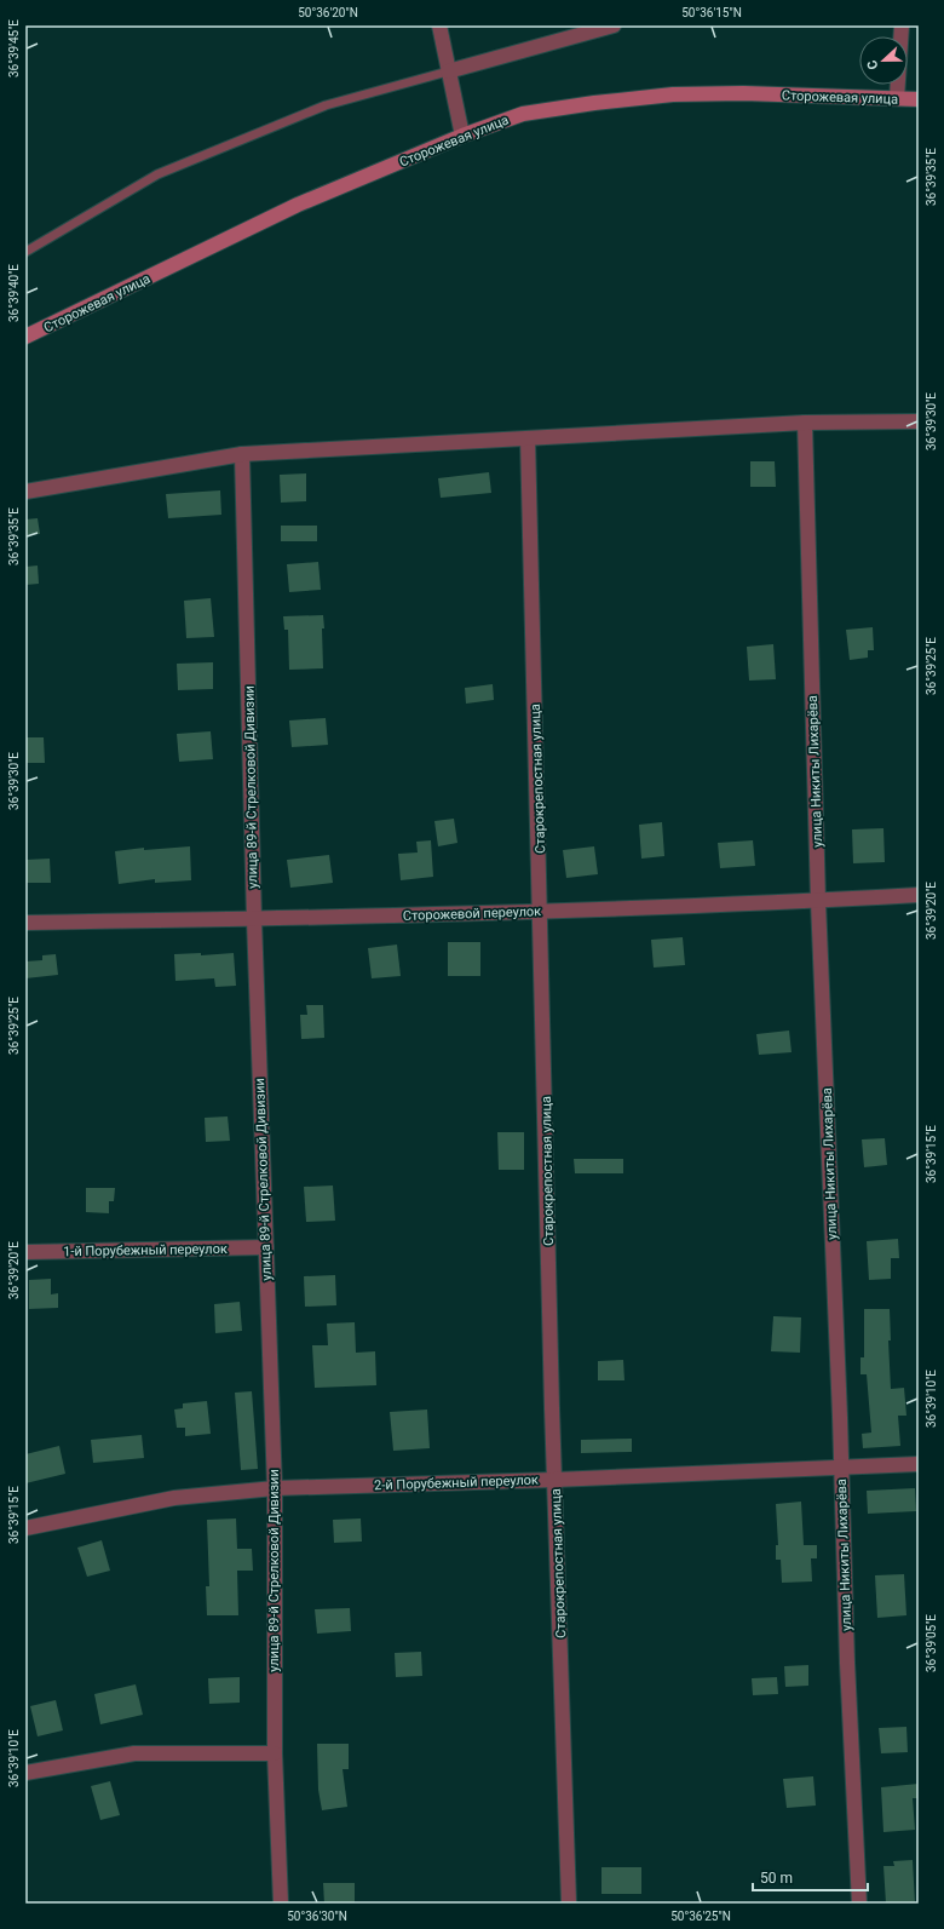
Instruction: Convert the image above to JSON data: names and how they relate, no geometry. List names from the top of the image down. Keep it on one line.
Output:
{"streets":{"main road":["Сторожевая улица"],"street":["улица Никиты Лихарёва","Старокрепостная улица","улица 89-й Стрелковой Дивизии","Сторожевой переулок","1-й Порубежный переулок","2-й Порубежный переулок"]},"crossings":[["улица Никиты Лихарёва","Сторожевой переулок"],["улица Никиты Лихарёва","2-й Порубежный переулок"],["Старокрепостная улица","Сторожевой переулок"],["Старокрепостная улица","2-й Порубежный переулок"],["улица 89-й Стрелковой Дивизии","Сторожевой переулок"],["улица 89-й Стрелковой Дивизии","1-й Порубежный переулок"],["улица 89-й Стрелковой Дивизии","2-й Порубежный переулок"]],"scale_bar":"50 m","north":"left","coordinates":["50°36'20\"N","50°36'15\"N","36°39'45\"E","36°39'35\"E","36°39'40\"E","36°39'30\"E","36°39'25\"E","36°39'20\"E","36°39'15\"E","36°39'10\"E","36°39'05\"E","50°36'30\"N","50°36'25\"N"]}
